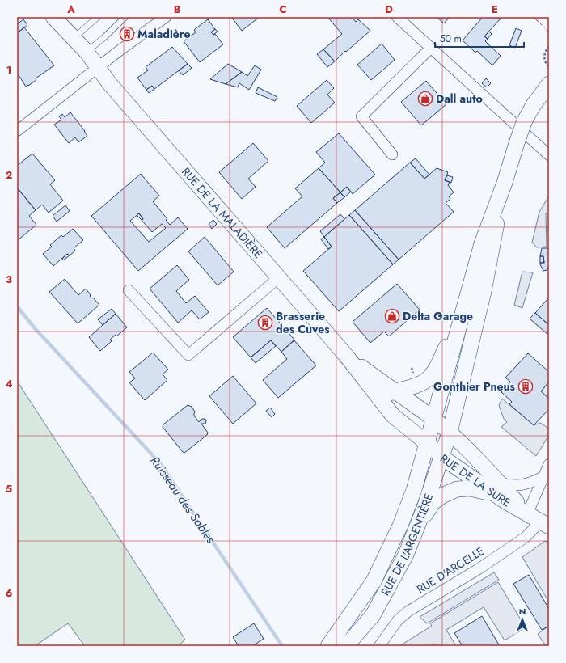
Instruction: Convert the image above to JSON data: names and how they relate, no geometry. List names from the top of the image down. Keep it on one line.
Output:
{"streets":{"street":["RUE DE LA MALADIÈRE","RUE DE LA SURE","RUE DE L'ARGENTIÈRE","RUE D'ARCELLE"]},"crossings":[["RUE DE LA MALADIÈRE","RUE DE LA SURE"],["RUE DE LA MALADIÈRE","RUE DE L'ARGENTIÈRE"],["RUE DE LA SURE","RUE DE L'ARGENTIÈRE"],["RUE DE LA SURE","RUE D'ARCELLE"]],"water":["Ruisseau des Sables"],"places":{"building":["Maladière","Brasserie des Cuves","Gonthier Pneus"],"shop":["Dall auto","Delta Garage"]},"scale_bar":"50 m","north":"top","grid":{"columns":["A","B","C","D","E"],"rows":["1","2","3","4","5","6"]}}
